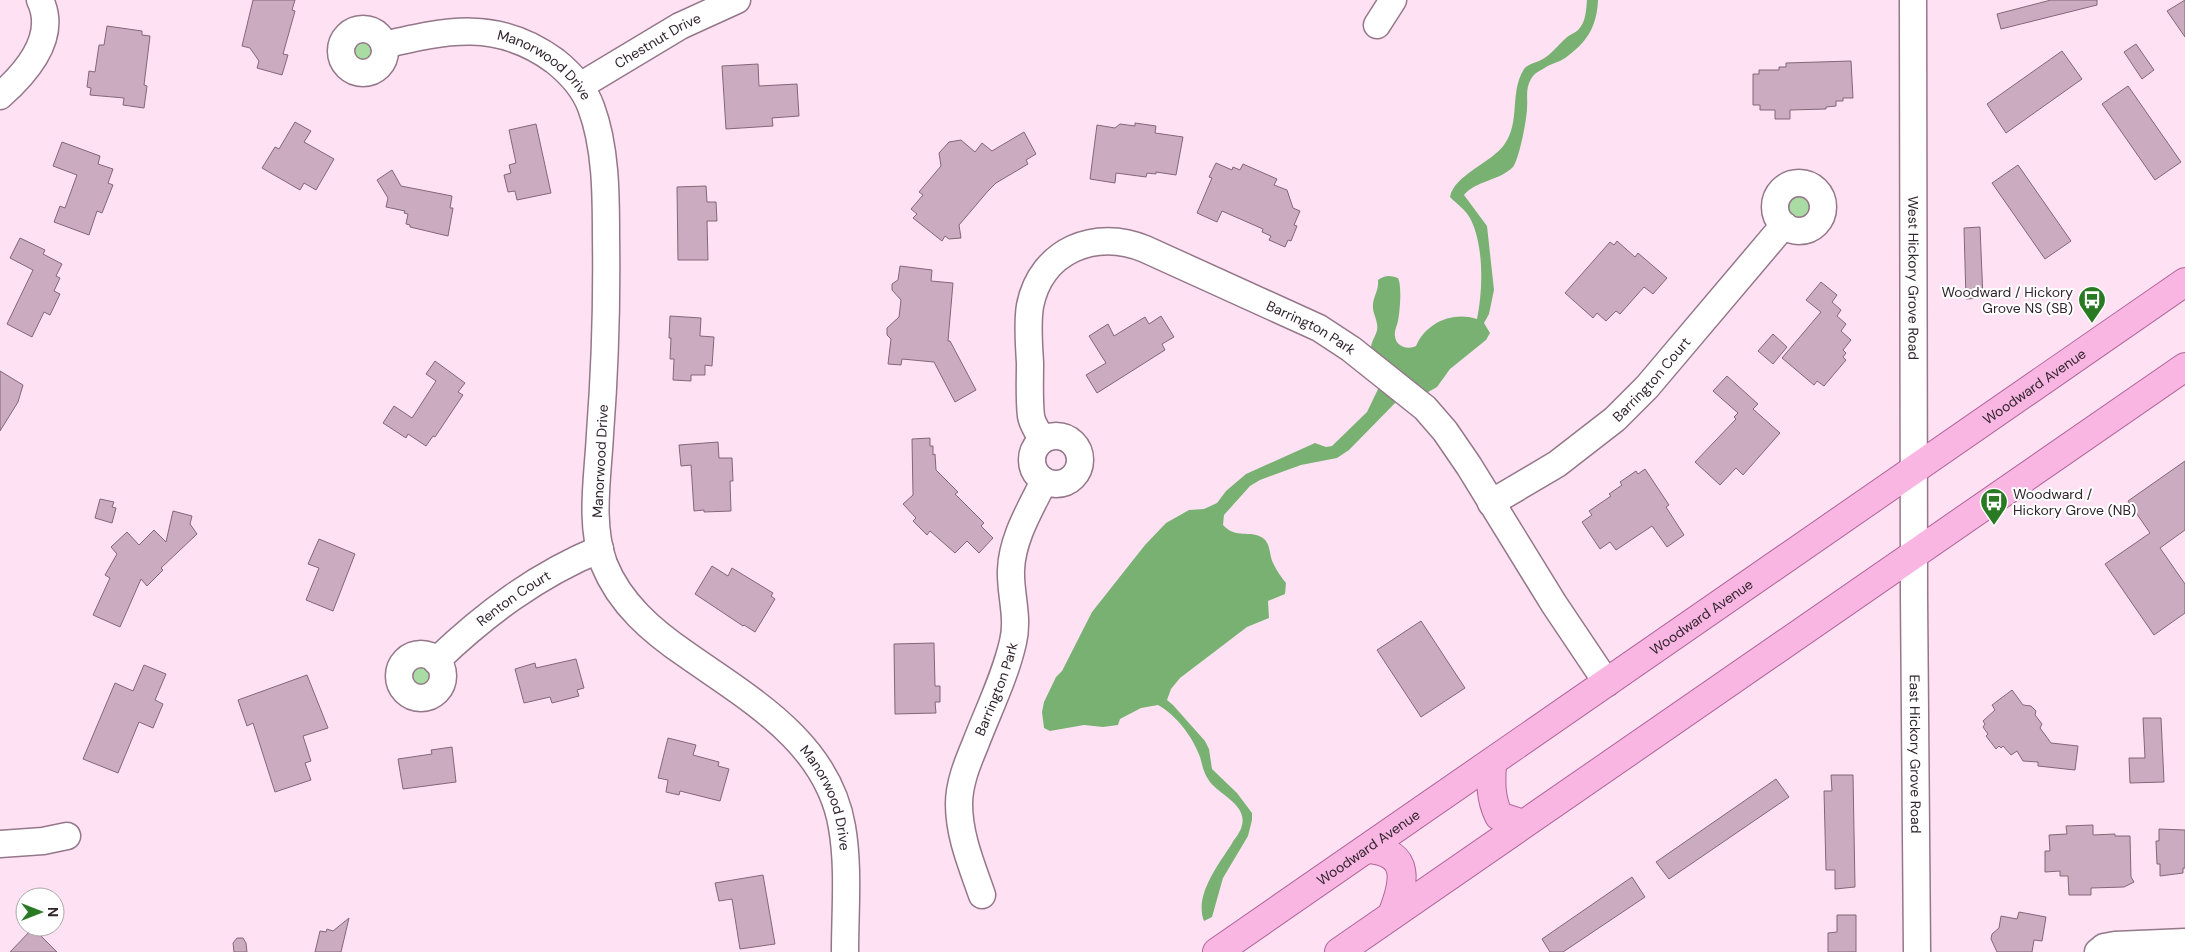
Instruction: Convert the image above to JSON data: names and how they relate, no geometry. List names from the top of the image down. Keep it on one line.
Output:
{"streets":{"main road":["Woodward Avenue"],"street":["Chestnut Drive","Manorwood Drive","West Hickory Grove Road","Barrington Park","Barrington Court","Renton Court","East Hickory Grove Road"]},"crossings":[["Chestnut Drive","Manorwood Drive"],["Manorwood Drive","Renton Court"],["West Hickory Grove Road","Woodward Avenue"],["West Hickory Grove Road","East Hickory Grove Road"],["Barrington Park","Barrington Court"],["Barrington Park","Woodward Avenue"]],"places":{"bus stop":["Woodward / Hickory Grove NS (SB)","Woodward / Hickory Grove (NB)"]},"north":"right"}
